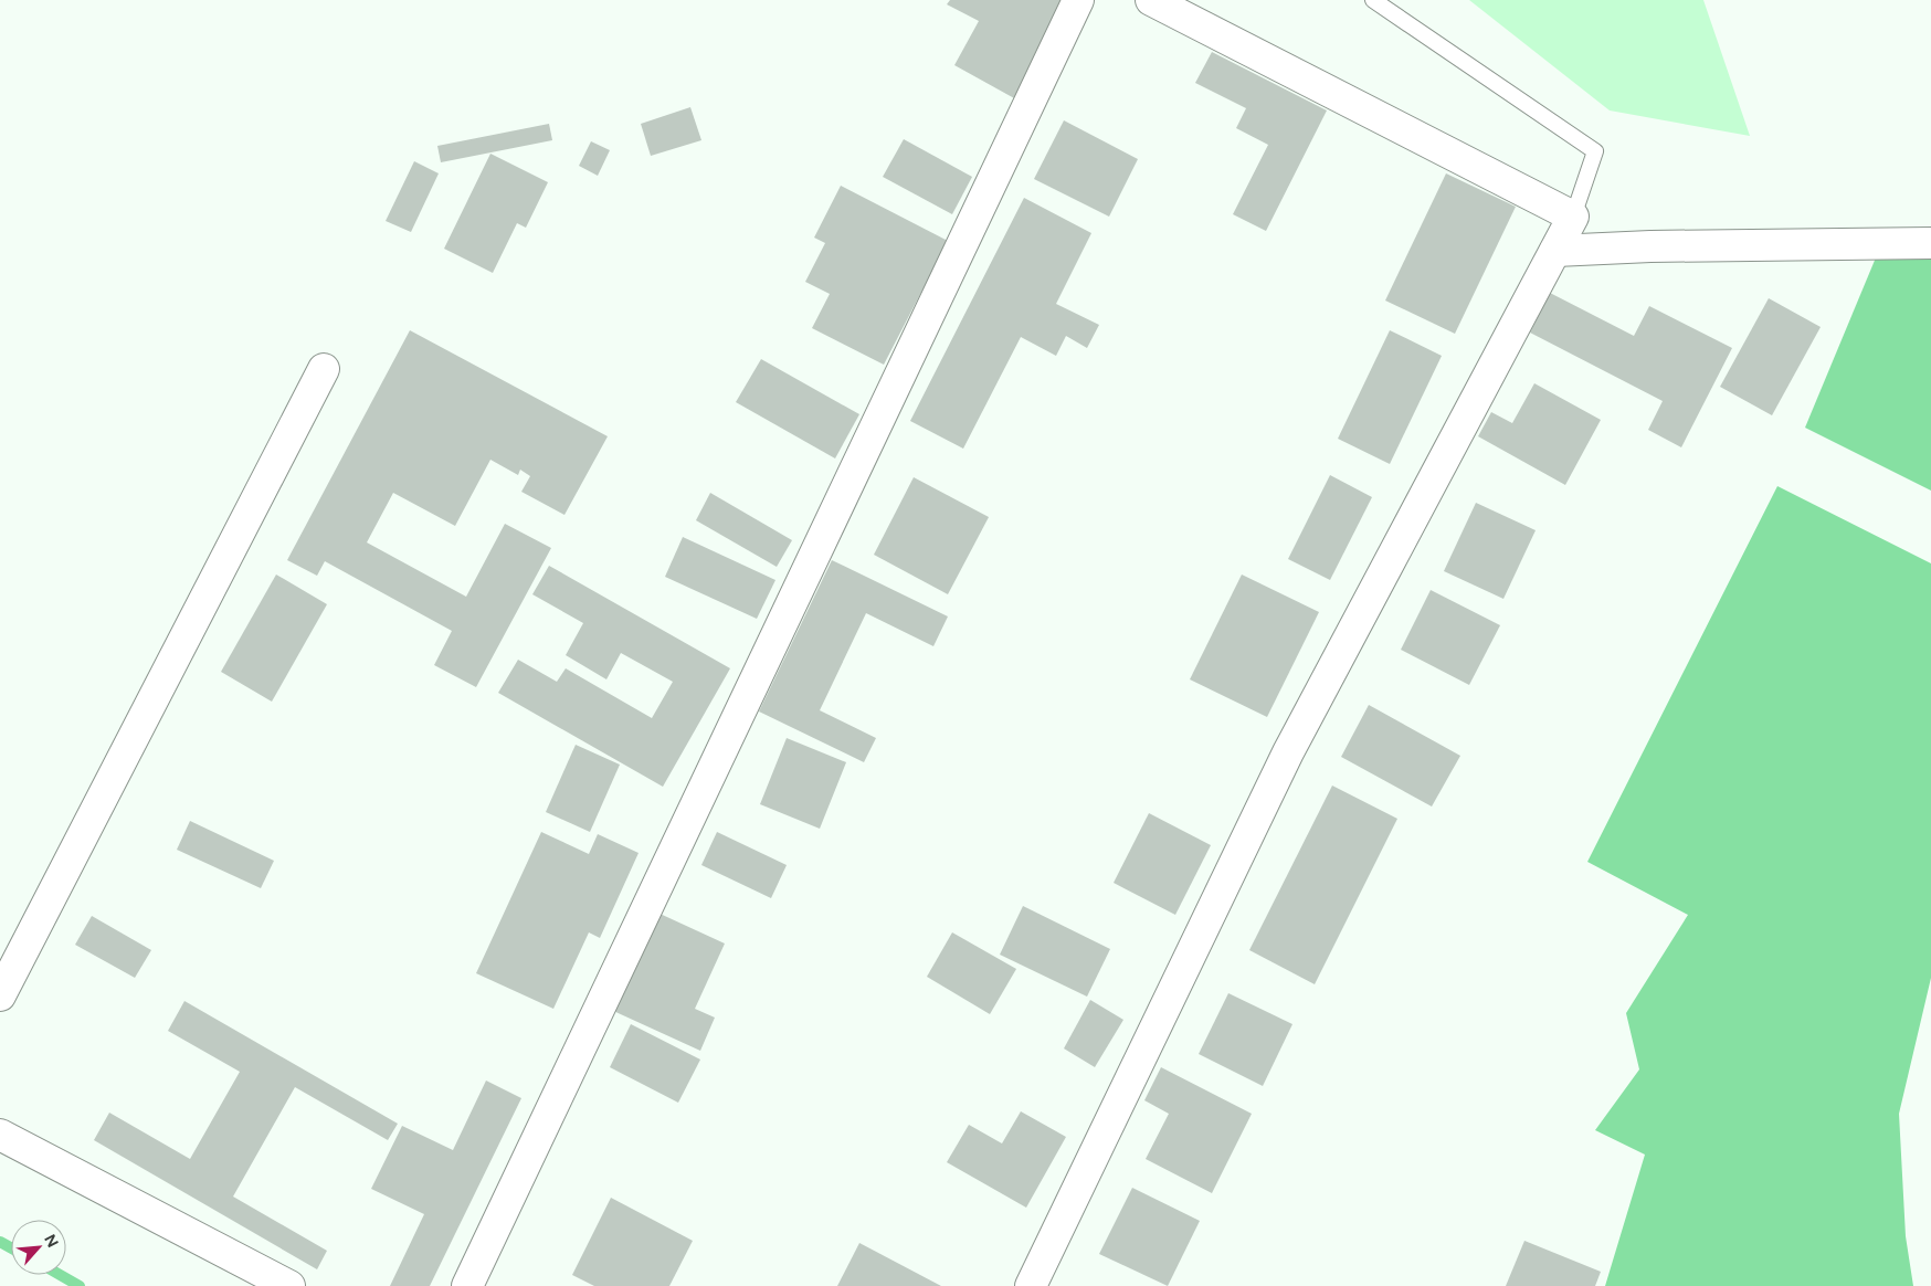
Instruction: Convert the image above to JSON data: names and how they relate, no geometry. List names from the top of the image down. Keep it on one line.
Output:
{"north":"top right"}
